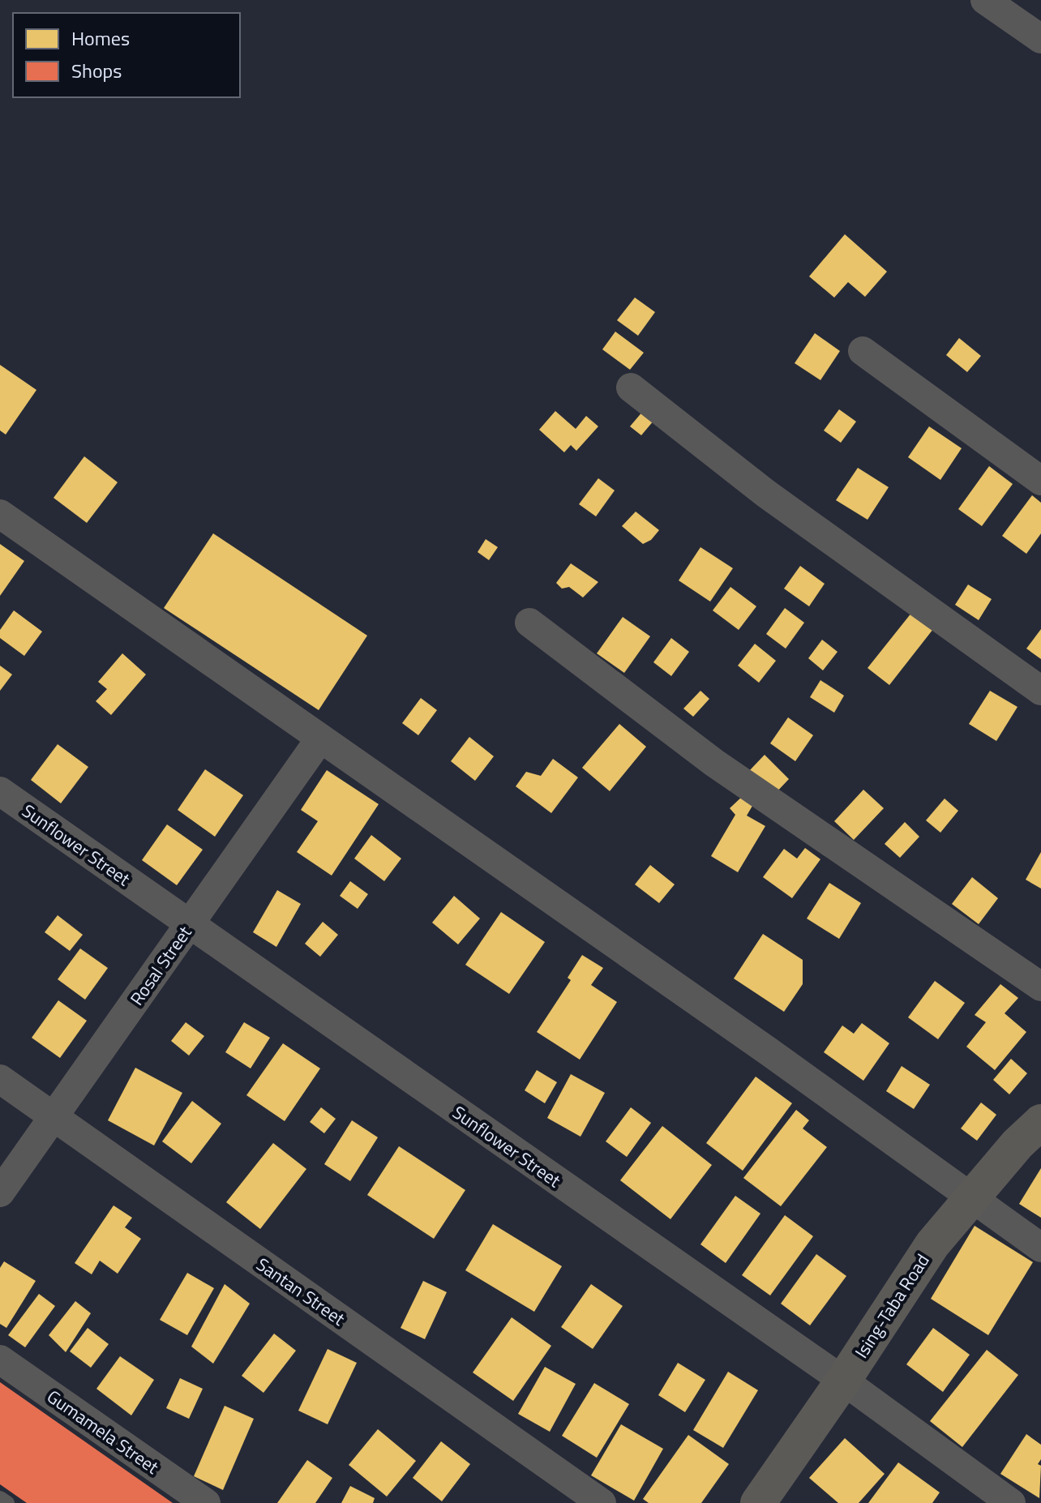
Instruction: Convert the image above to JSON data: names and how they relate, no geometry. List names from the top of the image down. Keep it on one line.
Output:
{"streets":{"street":["Sunflower Street","Rosal Street","Santan Street","Ising-Taba Road","Gumamela Street"]},"crossings":[["Sunflower Street","Rosal Street"],["Sunflower Street","Ising-Taba Road"],["Rosal Street","Santan Street"]],"legend":["Homes","Shops"]}
